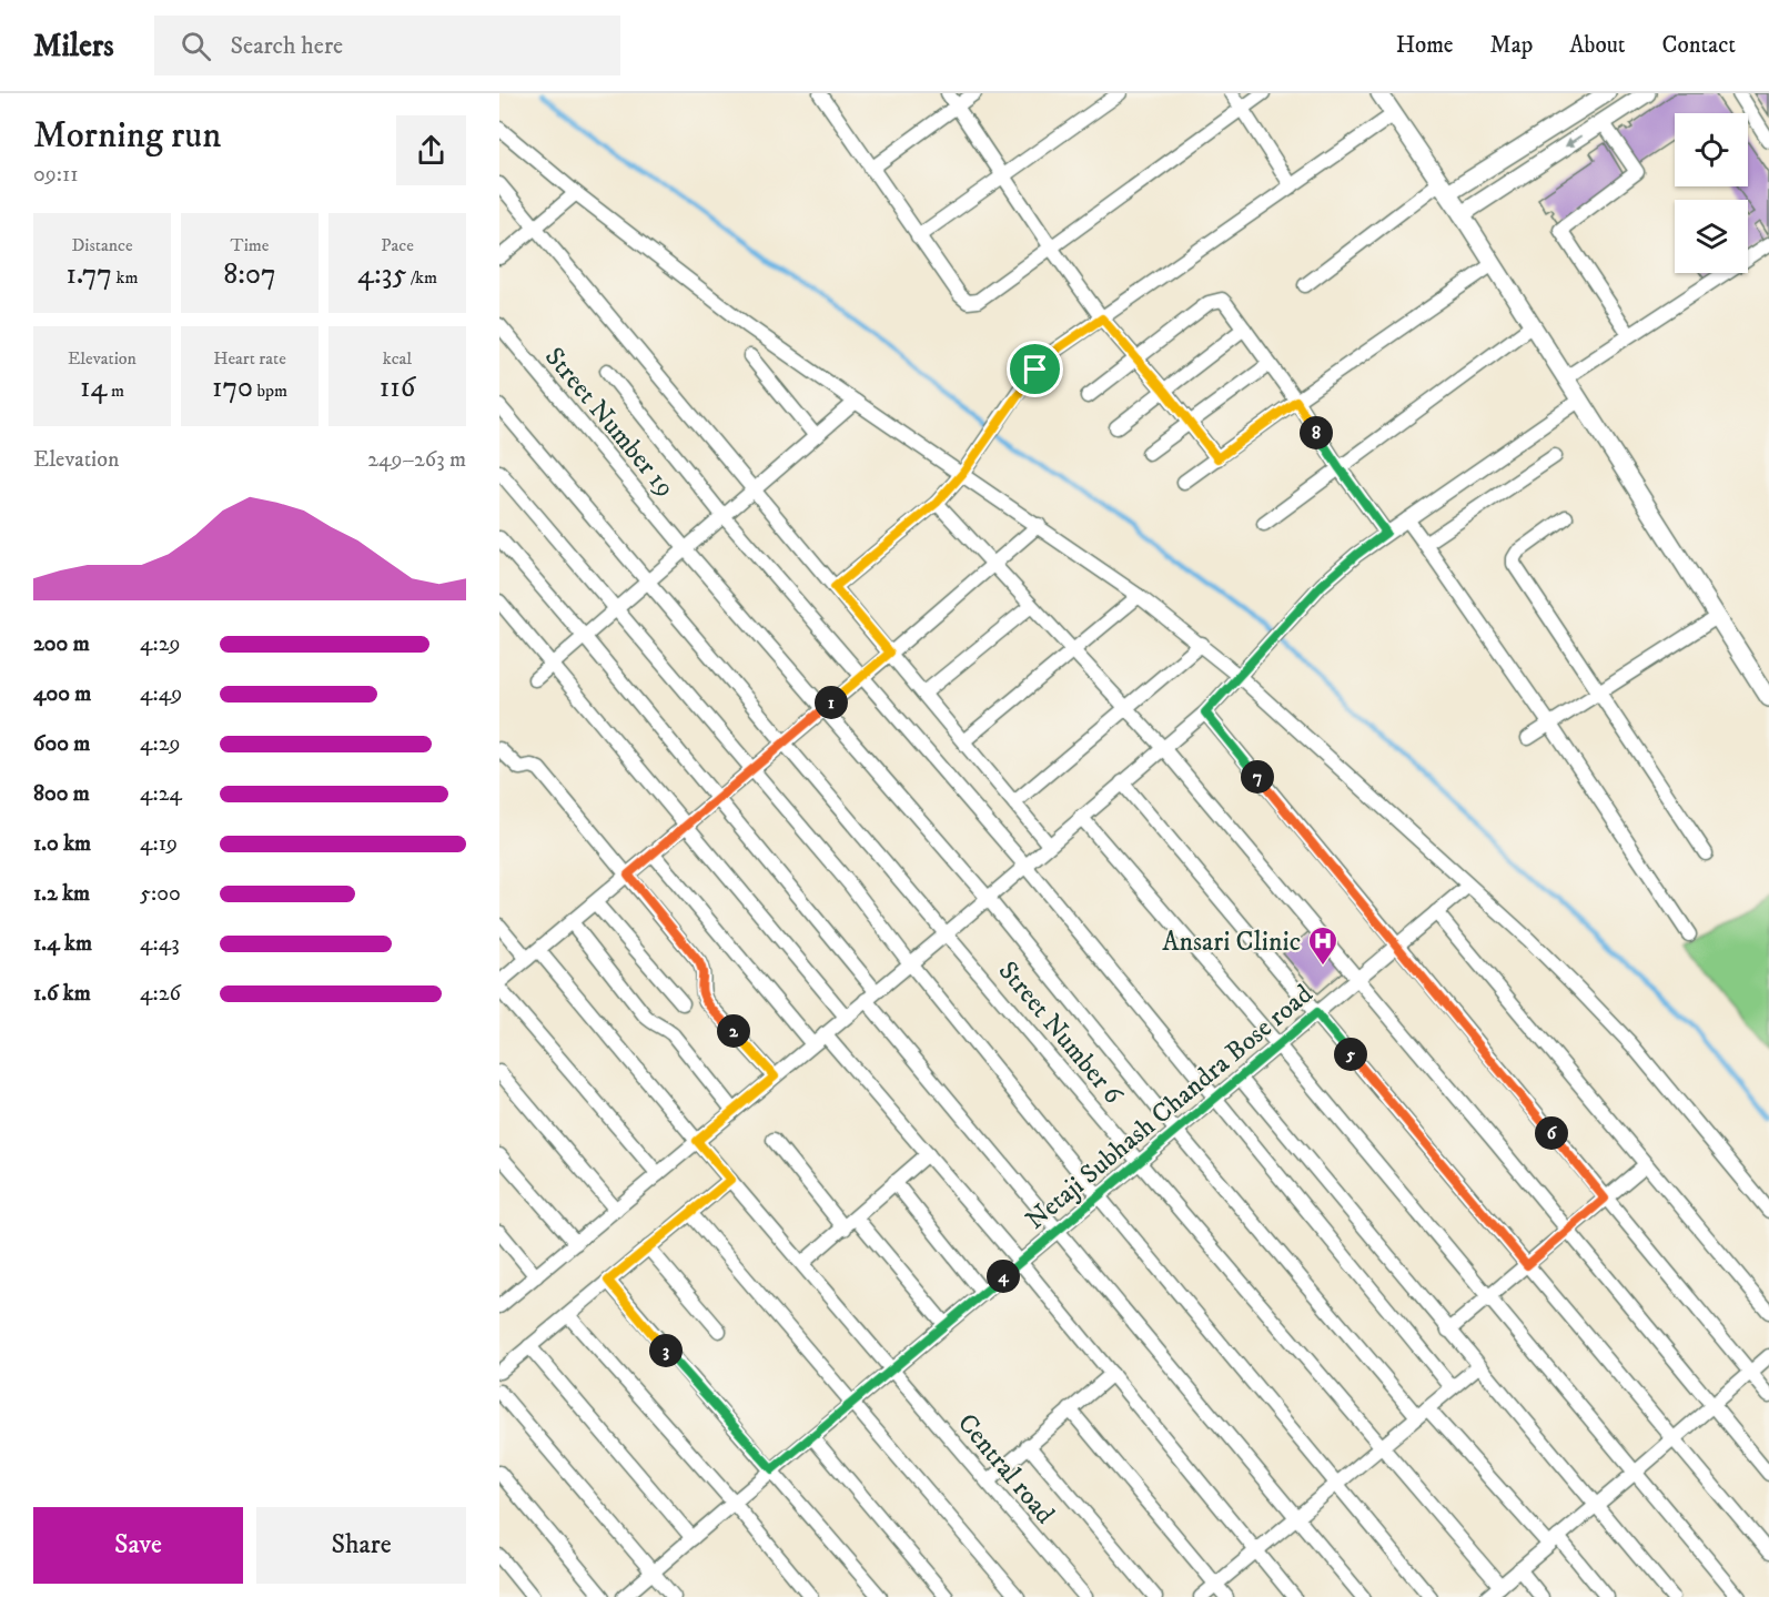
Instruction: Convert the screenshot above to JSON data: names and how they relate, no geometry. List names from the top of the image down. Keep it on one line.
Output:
{"streets":{"street":["Street Number 19","Street Number 6","Netaji Subhash Chandra Bose road","Central road"]},"crossings":[["Street Number 19","Netaji Subhash Chandra Bose road"],["Street Number 6","Netaji Subhash Chandra Bose road"],["Netaji Subhash Chandra Bose road","Central road"]],"places":{"hospital":["Ansari Clinic"]},"page":{"header":"Milers","search":"Search here","nav":["Home","Map","About","Contact"],"heading":["Morning run","09:11"],"stats":[["Distance","1.77 km"],["Time","8:07"],["Pace","4:35 /km"],["Elevation","14 m"],["Heart rate","170 bpm"],["kcal","116"]],"pins":["8","1","7","2","5","6","4","3"],"chart":["Elevation","249–263 m"],"list":[{"name":"200 m","note":"4:29"},{"name":"400 m","note":"4:49"},{"name":"600 m","note":"4:29"},{"name":"800 m","note":"4:24"},{"name":"1.0 km","note":"4:19"},{"name":"1.2 km","note":"5:00"},{"name":"1.4 km","note":"4:43"},{"name":"1.6 km","note":"4:26"}],"buttons":["Save","Share"]}}
